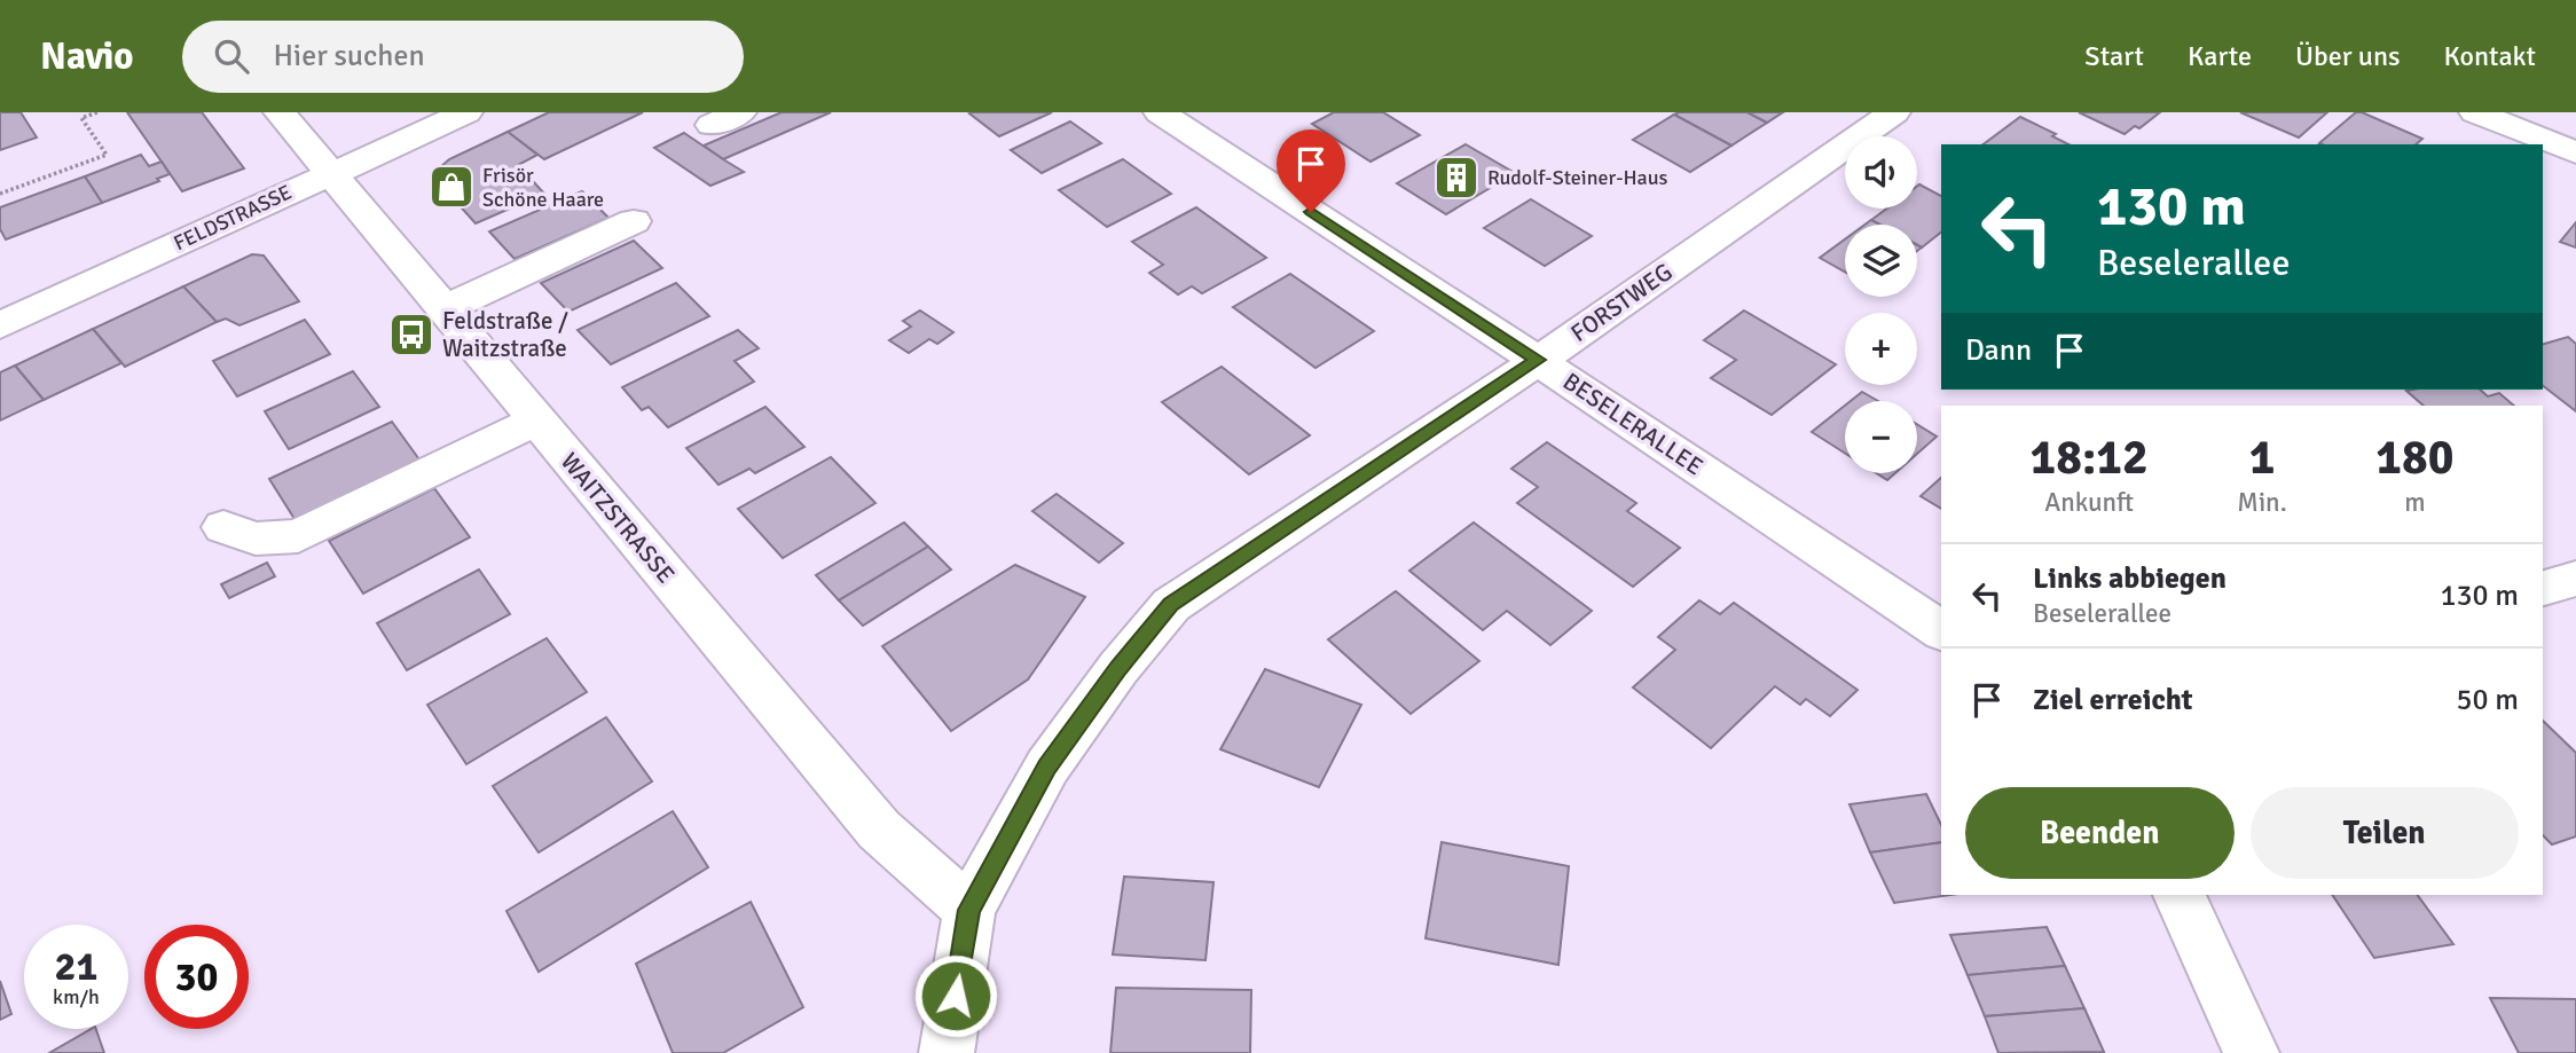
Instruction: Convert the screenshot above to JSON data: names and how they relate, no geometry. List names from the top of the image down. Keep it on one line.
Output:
{"streets":{"street":["FELDSTRASSE","FORSTWEG","BESELERALLEE","WAITZSTRASSE"]},"crossings":[["FELDSTRASSE","WAITZSTRASSE"],["FORSTWEG","BESELERALLEE"],["FORSTWEG","WAITZSTRASSE"]],"places":{"building":["Rudolf-Steiner-Haus"],"shop":["Frisör Schöne Haare"],"bus stop":["Feldstraße / Waitzstraße"]},"page":{"header":"Navio","search":"Hier suchen","nav":["Start","Karte","Über uns","Kontakt"],"map_buttons":["+","−"],"turn":["130 m","Beselerallee"],"then":"Dann","eta":["18:12","Ankunft","1","Min.","180","m"],"list":[{"name":"Links abbiegen","note":"Beselerallee","value":"130 m"},{"name":"Ziel erreicht","value":"50 m"}],"buttons":["Beenden","Teilen"],"speed":"21 km/h","limit":"30"}}
